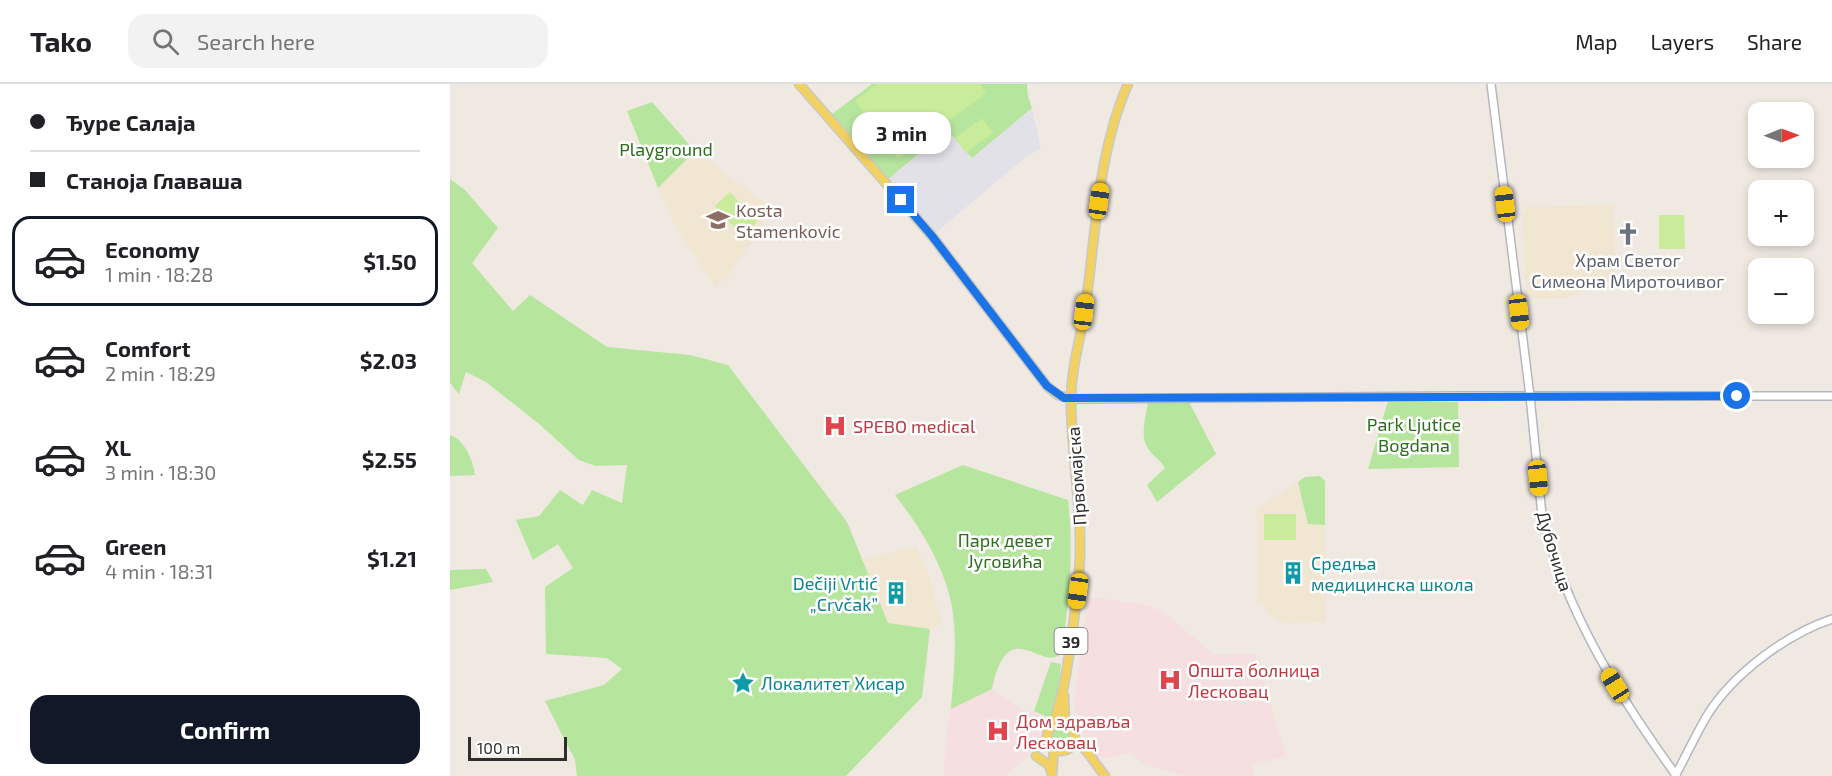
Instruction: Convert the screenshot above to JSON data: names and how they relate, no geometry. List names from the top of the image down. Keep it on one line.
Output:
{"streets":{"main road":["Првомајска","39"],"street":["Дубочица"]},"parks":["Playground","Park Ljutice Bogdana","Парк девет Југовића"],"places":{"school or university":["Kosta Stamenkovic"],"church":["Храм Светог Симеона Мироточивог"],"hospital":["SPEBO medical","Општа болница Лесковац","Дом здравља Лесковац"],"building":["Средња медицинска школа","Dečiji Vrtić „Crvčak”"],"place":["Локалитет Хисар"]},"scale_bar":"100 m","north":"right","page":{"header":"Tako","search":"Search here","nav":["Map","Layers","Share"],"banner":["Ђуре Салаја","Станоја Главаша"],"map_buttons":["+","−"],"bubble":"3 min","list":[{"name":"Economy","note":"1 min · 18:28","value":"$1.50"},{"name":"Comfort","note":"2 min · 18:29","value":"$2.03"},{"name":"XL","note":"3 min · 18:30","value":"$2.55"},{"name":"Green","note":"4 min · 18:31","value":"$1.21"}],"buttons":"Confirm","scale":"100 m"}}
